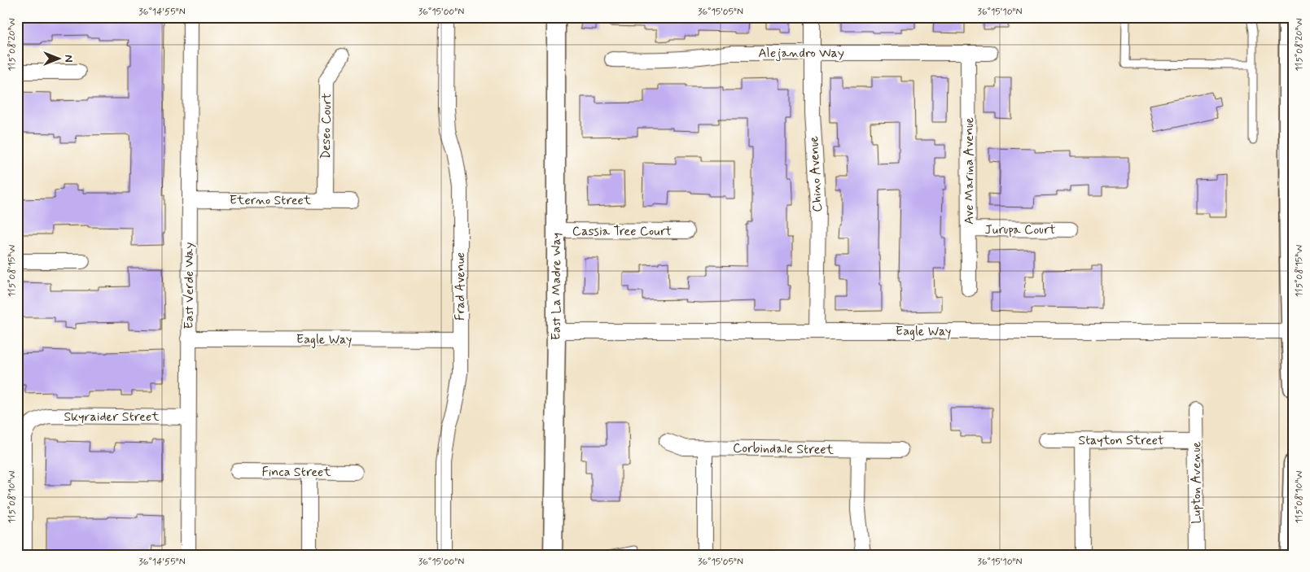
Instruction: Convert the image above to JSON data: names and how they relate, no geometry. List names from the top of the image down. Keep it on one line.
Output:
{"streets":{"street":["Alejandro Way","Deseo Court","Ave Marina Avenue","Chino Avenue","Eterno Street","Jurupa Court","Cassia Tree Court","East Verde Way","Frad Avenue","East La Madre Way","Eagle Way","Skyraider Street","Stayton Street","Corbindale Street","Finca Street","Lupton Avenue"]},"crossings":[["Alejandro Way","Ave Marina Avenue"],["Alejandro Way","Chino Avenue"],["Deseo Court","Eterno Street"],["Ave Marina Avenue","Jurupa Court"],["Chino Avenue","Eagle Way"],["Eterno Street","East Verde Way"],["Cassia Tree Court","East La Madre Way"],["East Verde Way","Eagle Way"],["East Verde Way","Skyraider Street"],["Frad Avenue","Eagle Way"],["East La Madre Way","Eagle Way"],["Stayton Street","Lupton Avenue"]],"north":"right","coordinates":["36°14'55\"N","36°15'00\"N","36°15'05\"N","36°15'10\"N","115°08'20\"W","115°08'15\"W","115°08'10\"W"]}
